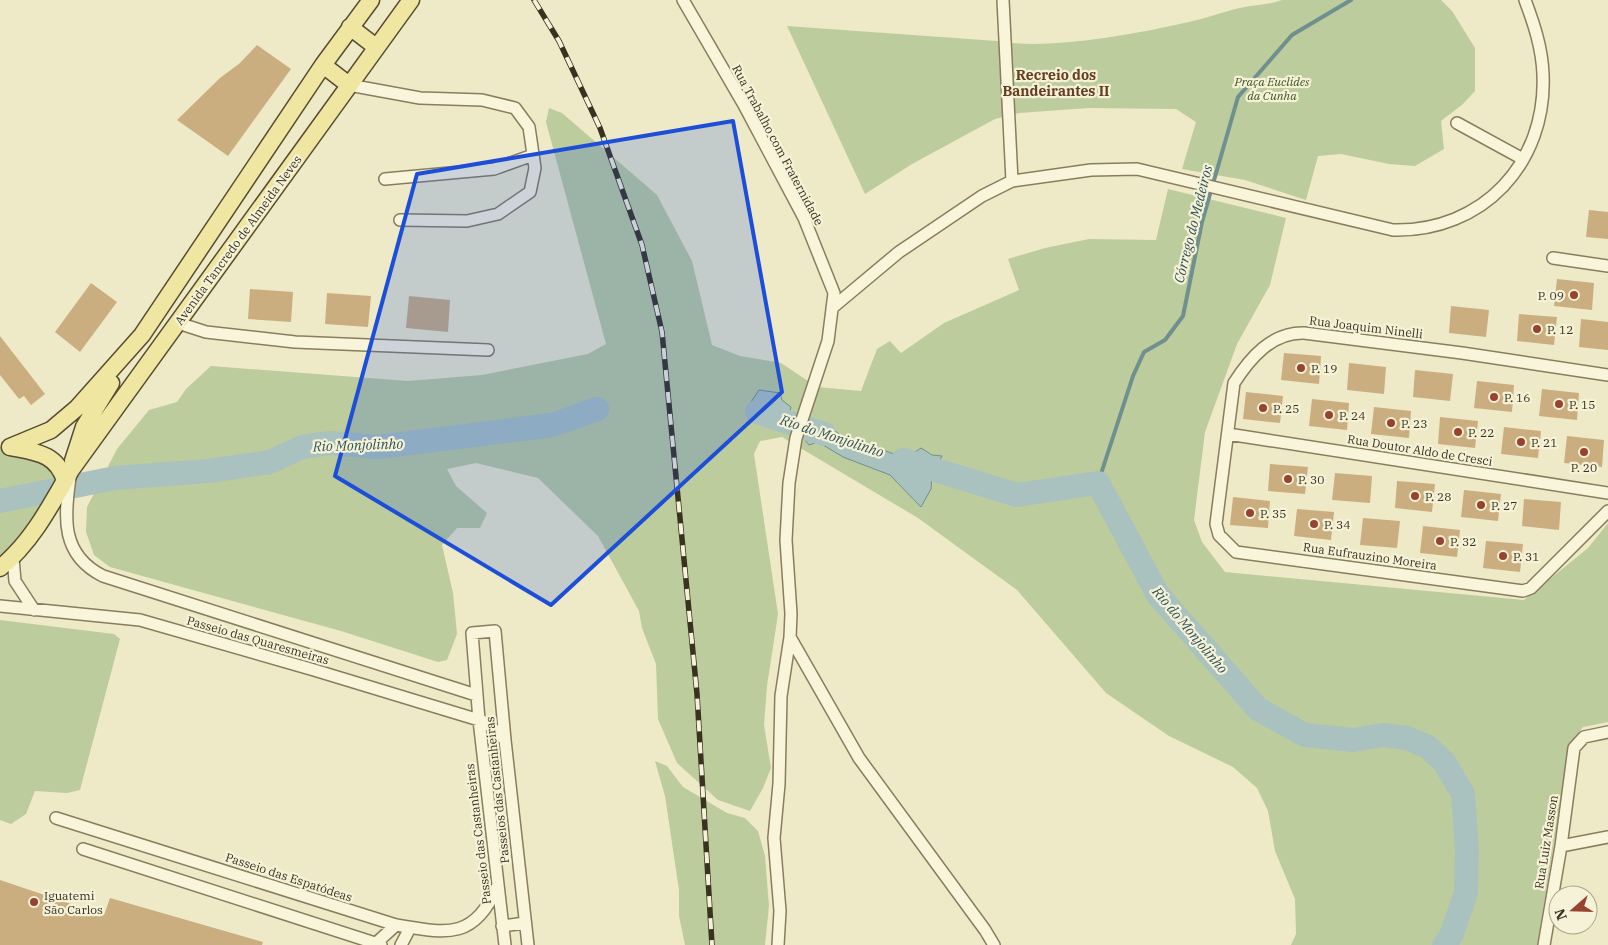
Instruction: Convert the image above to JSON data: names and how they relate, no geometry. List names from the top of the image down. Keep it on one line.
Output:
{"streets":{"main road":["Avenida Tancredo de Almeida Neves"],"street":["Rua Trabalho com Fraternidade","Rua Joaquim Ninelli","Rua Doutor Aldo de Cresci","Rua Eufrauzino Moreira","Passeio das Quaresmeiras","Passeios das Castanheiras","Passeio das Castanheiras","Rua Luiz Masson","Passeio das Espatódeas"]},"crossings":[["Avenida Tancredo de Almeida Neves","Passeio das Quaresmeiras"],["Rua Joaquim Ninelli","Rua Doutor Aldo de Cresci"],["Rua Joaquim Ninelli","Rua Eufrauzino Moreira"],["Passeio das Quaresmeiras","Passeios das Castanheiras"],["Passeio das Quaresmeiras","Passeio das Castanheiras"],["Passeio das Castanheiras","Passeio das Espatódeas"]],"districts":["Recreio dos Bandeirantes II"],"water":["Córrego do Medeiros","Rio do Monjolinho","Rio Monjolinho"],"parks":["Praça Euclides da Cunha"],"places":["P. 09","P. 12","P. 19","P. 16","P. 15","P. 25","P. 24","P. 23","P. 22","P. 21","P. 20","P. 30","P. 28","P. 27","P. 35","P. 34","P. 32","P. 31","Iguatemi São Carlos"],"north":"left"}
